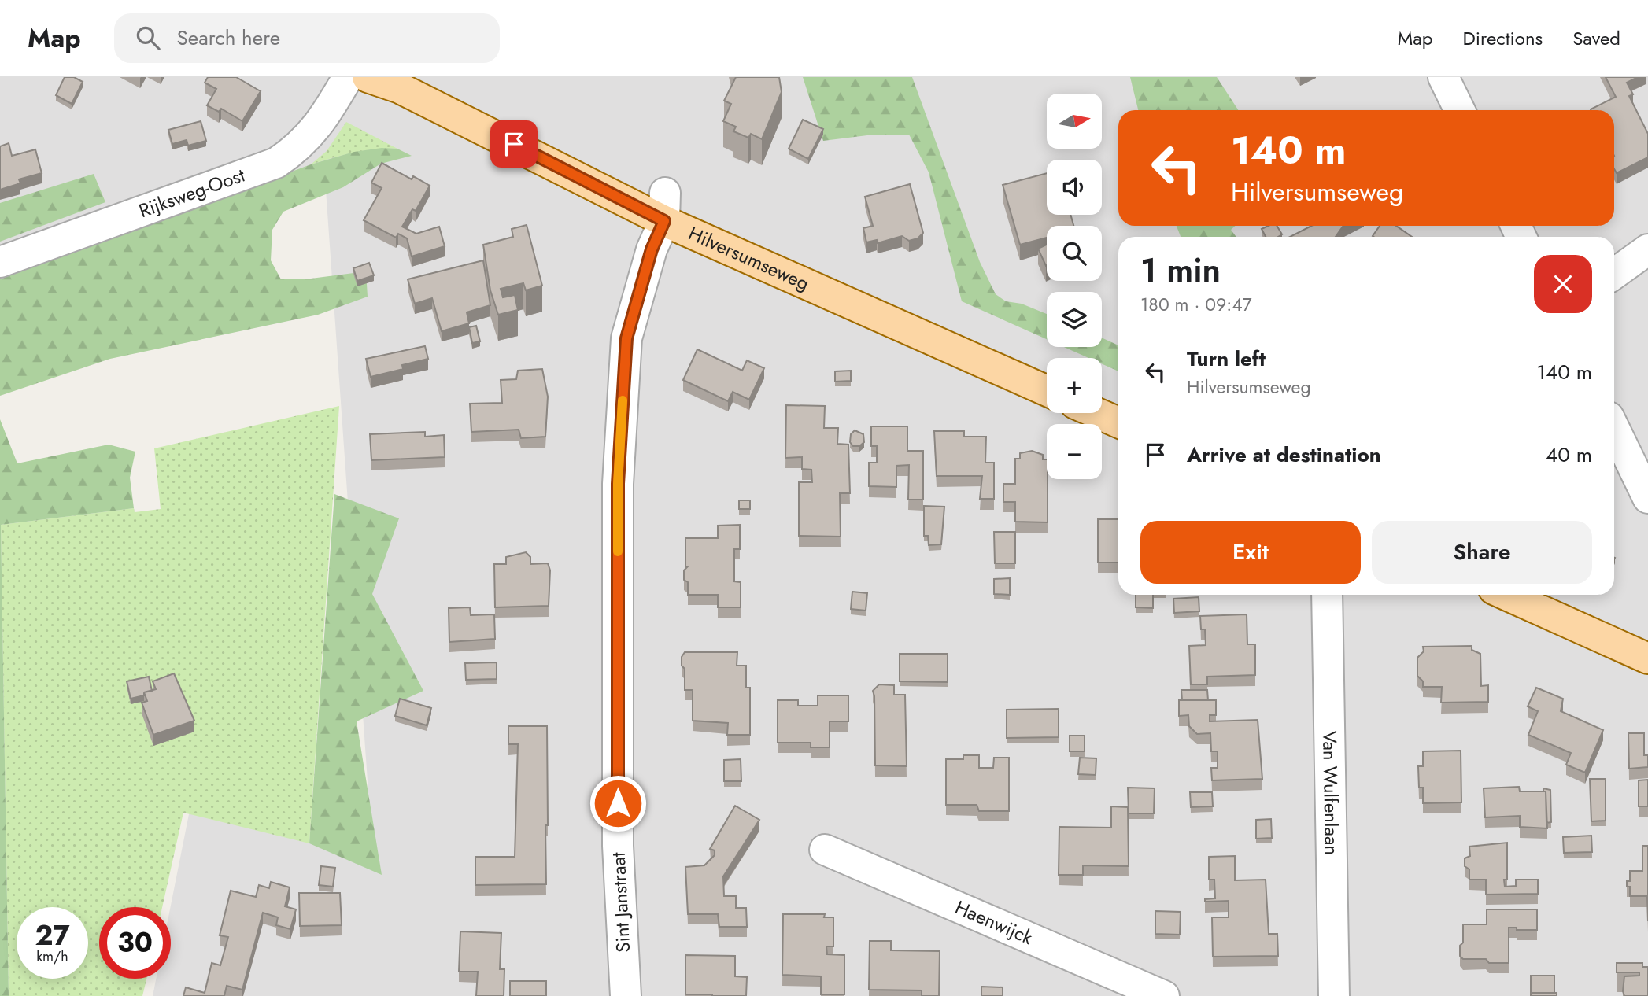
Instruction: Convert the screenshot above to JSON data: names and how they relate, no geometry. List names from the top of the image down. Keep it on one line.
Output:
{"streets":{"main road":["Hilversumseweg"],"street":["Rijksweg-Oost","Van Wulfenlaan","Sint Janstraat","Haenwijck"]},"crossings":[["Hilversumseweg","Sint Janstraat"]],"north":"right","page":{"header":"Map","search":"Search here","nav":["Map","Directions","Saved"],"map_buttons":["+","−"],"turn":["140 m","Hilversumseweg"],"heading":["1 min","180 m · 09:47"],"list":[{"name":"Turn left","note":"Hilversumseweg","value":"140 m"},{"name":"Arrive at destination","value":"40 m"}],"buttons":["Exit","Share"],"speed":"27 km/h","limit":"30"}}
